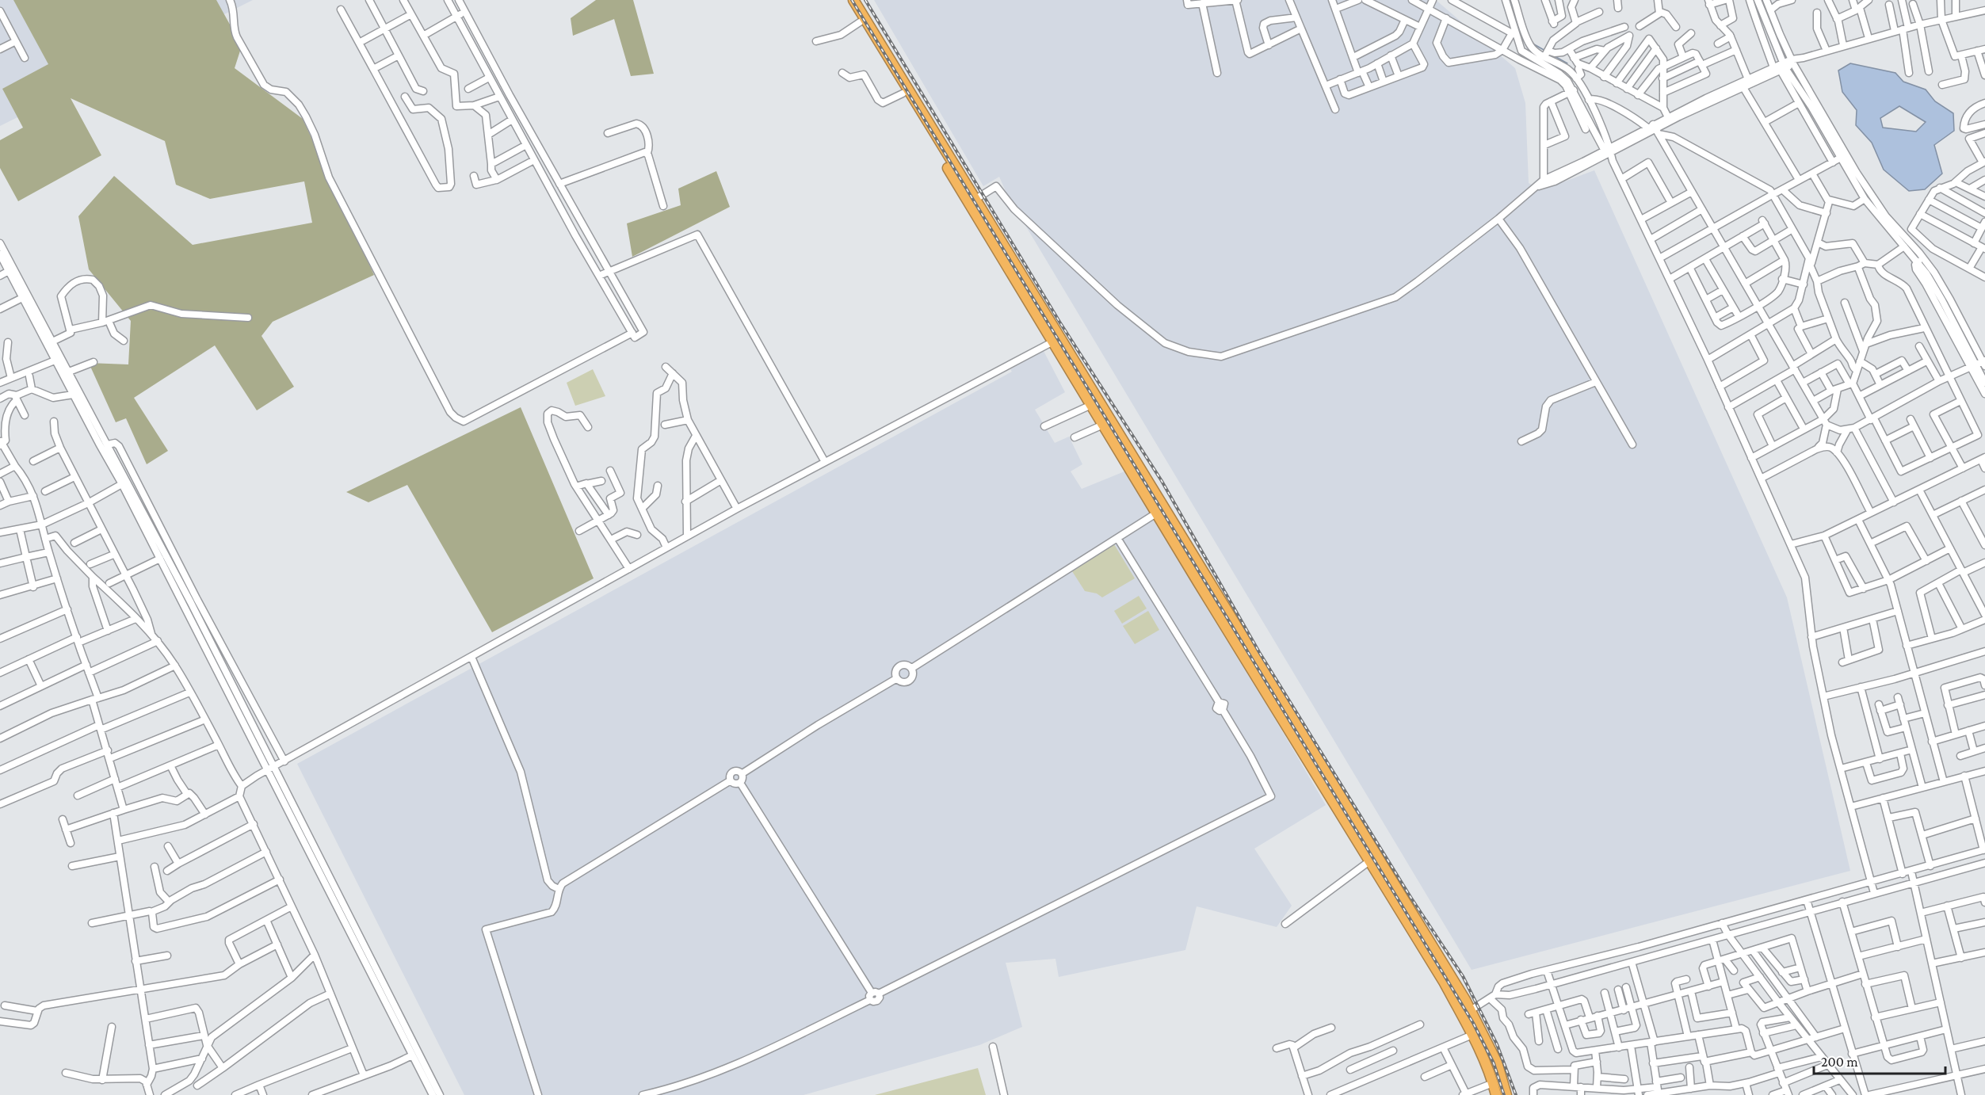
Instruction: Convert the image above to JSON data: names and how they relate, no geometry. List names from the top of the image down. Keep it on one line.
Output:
{"scale_bar":"200 m"}
